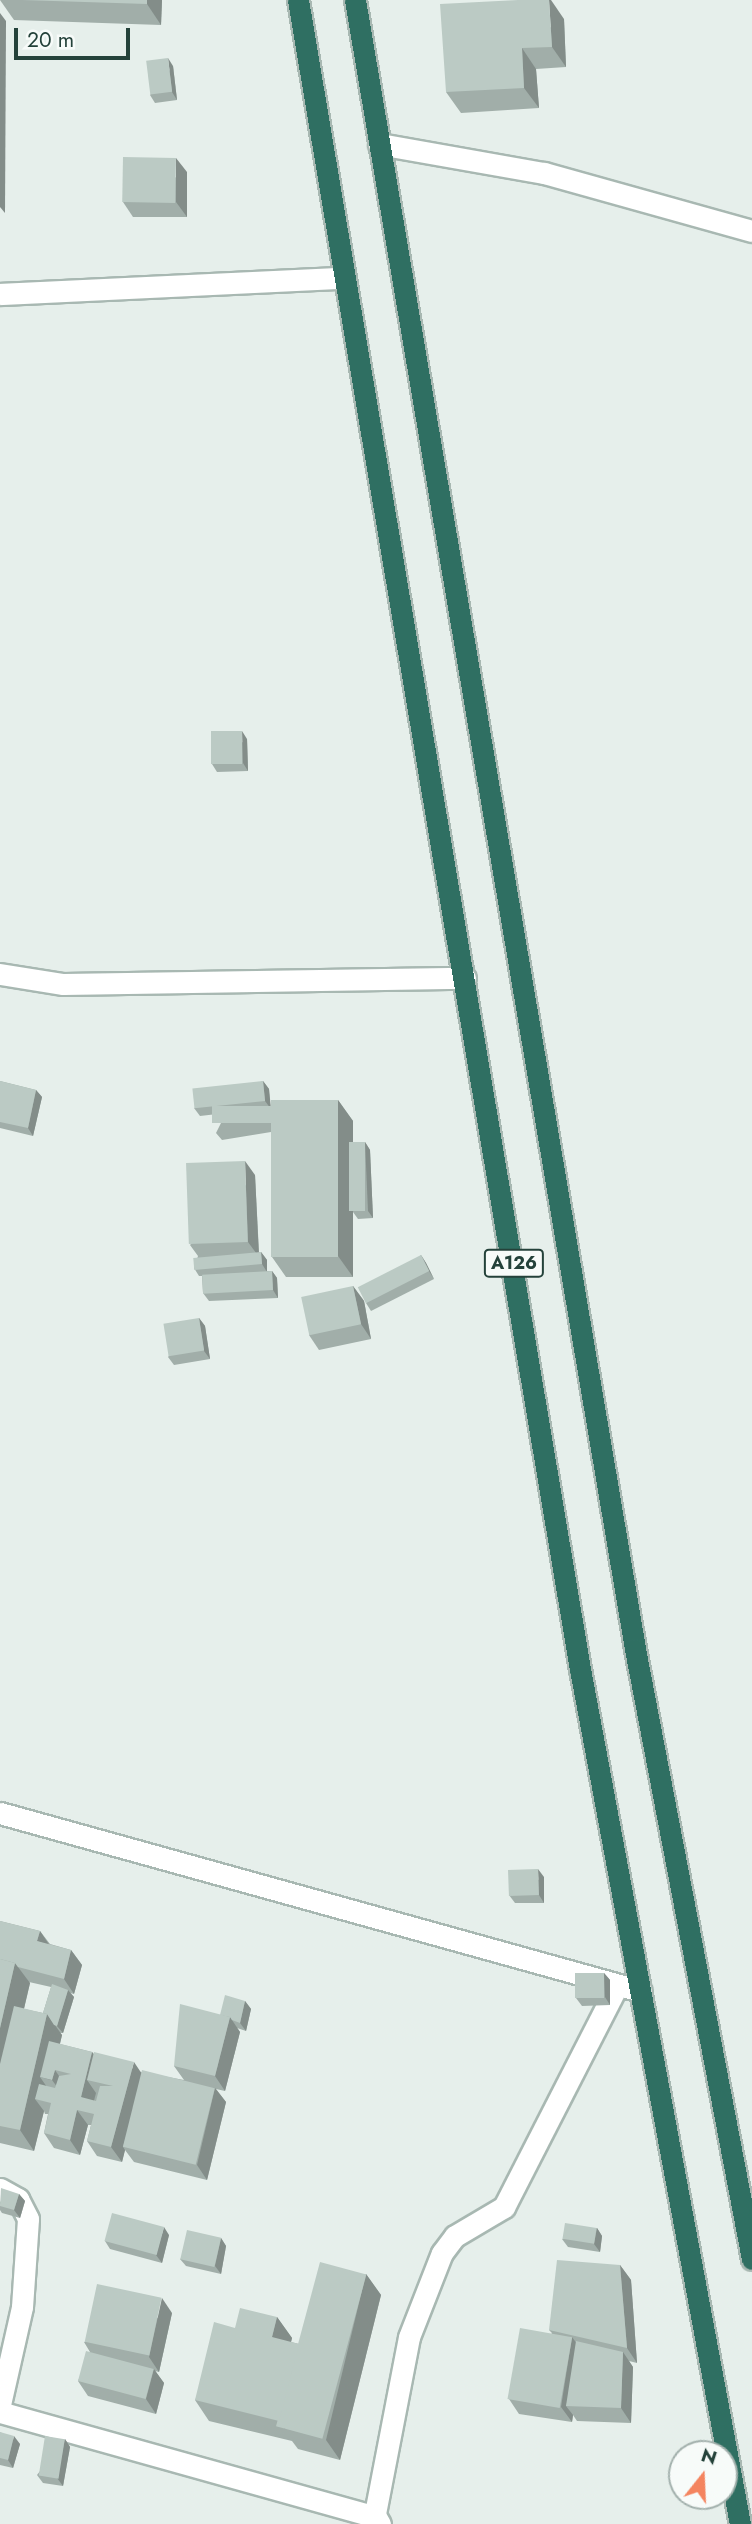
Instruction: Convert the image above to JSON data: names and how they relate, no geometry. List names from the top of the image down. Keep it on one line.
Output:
{"streets":{"highway":["A126"]},"scale_bar":"20 m","north":"top"}
